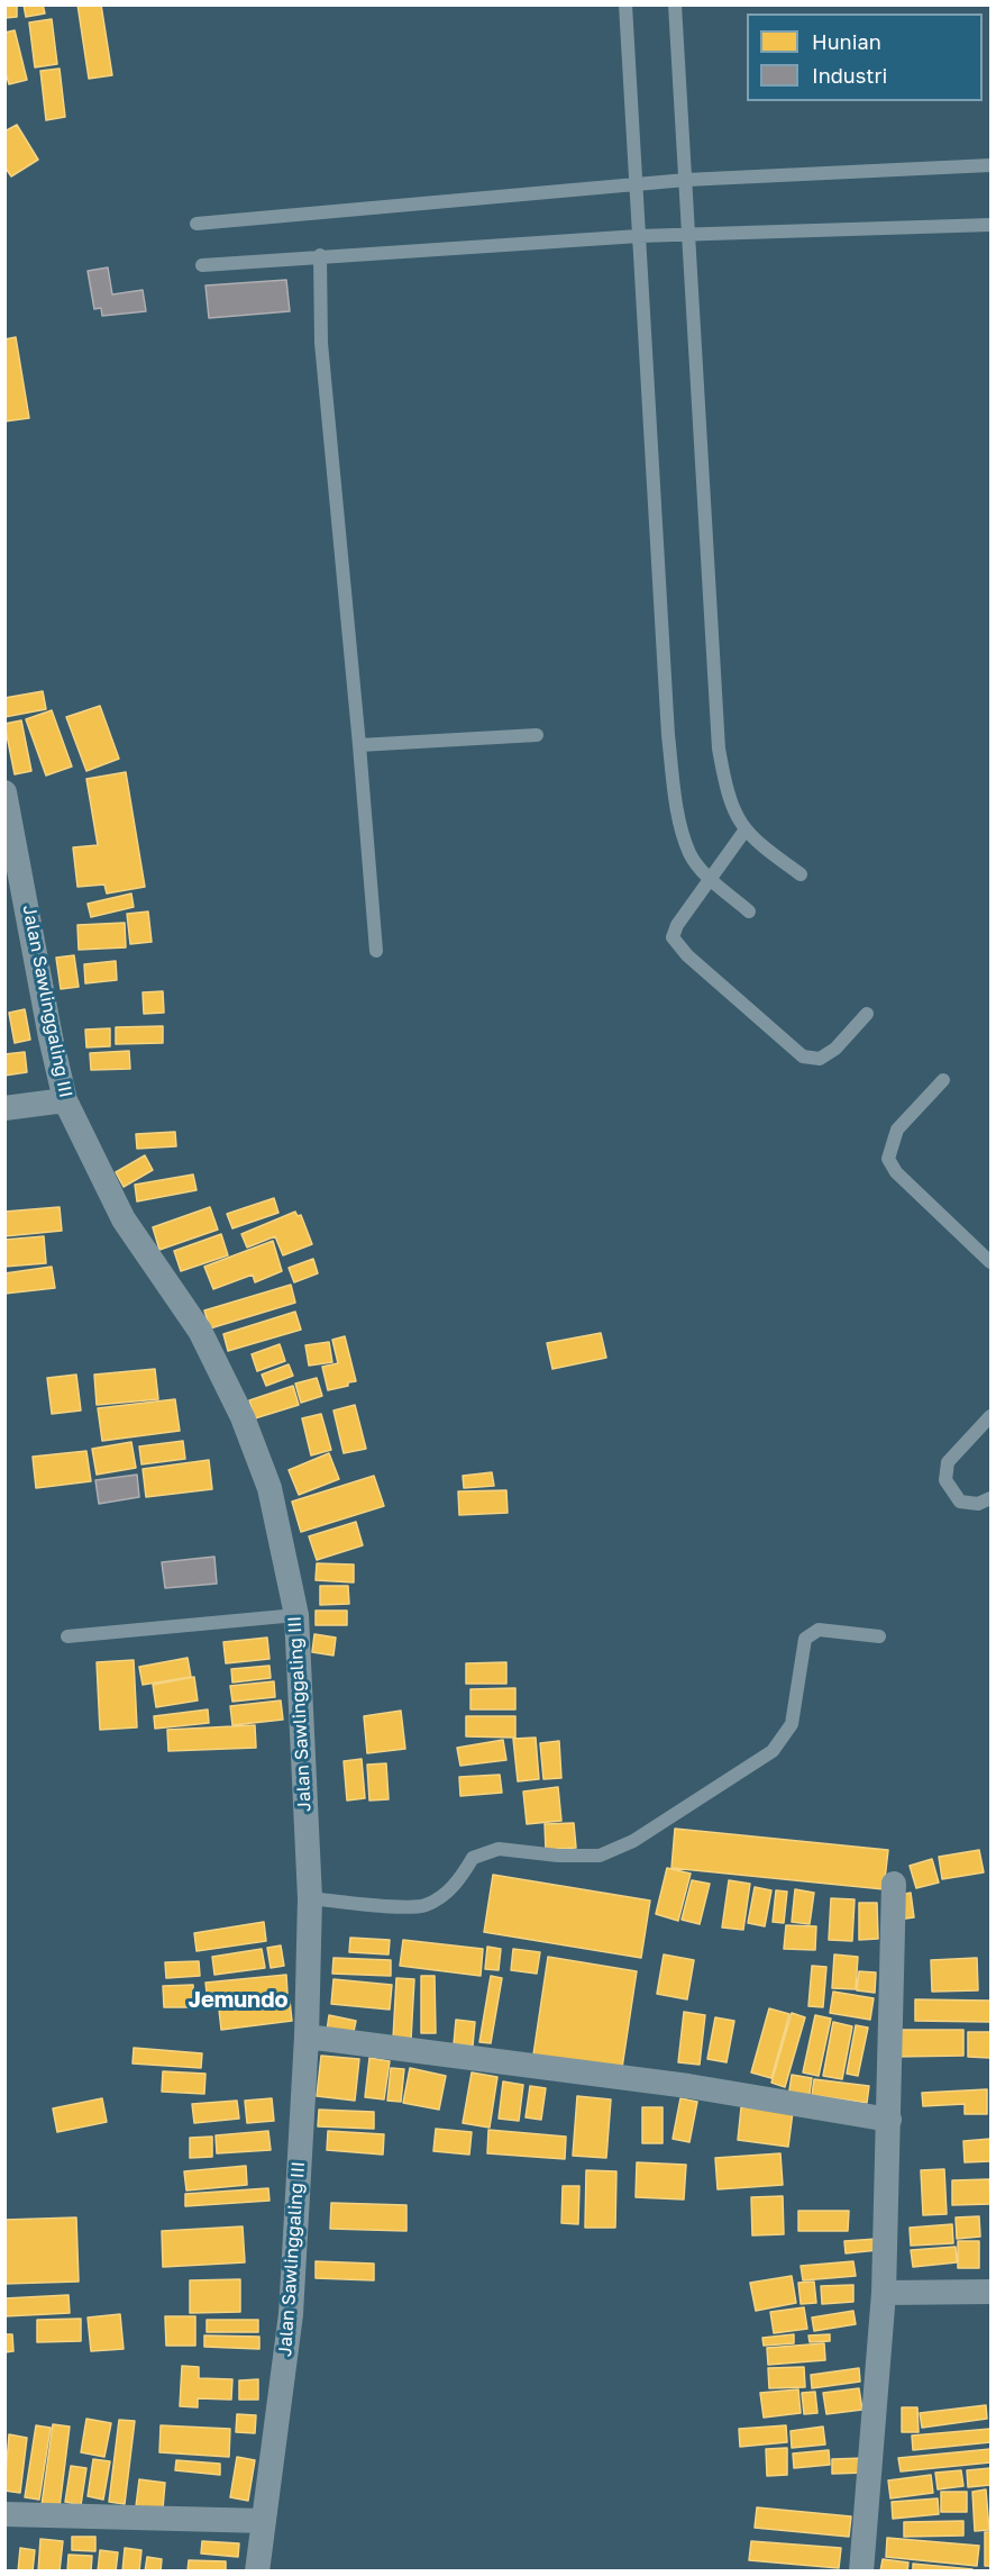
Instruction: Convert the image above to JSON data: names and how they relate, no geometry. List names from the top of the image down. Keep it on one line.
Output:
{"streets":{"street":["Jalan Sawlinggaling III"]},"districts":["Jemundo"],"legend":["Hunian","Industri"]}
